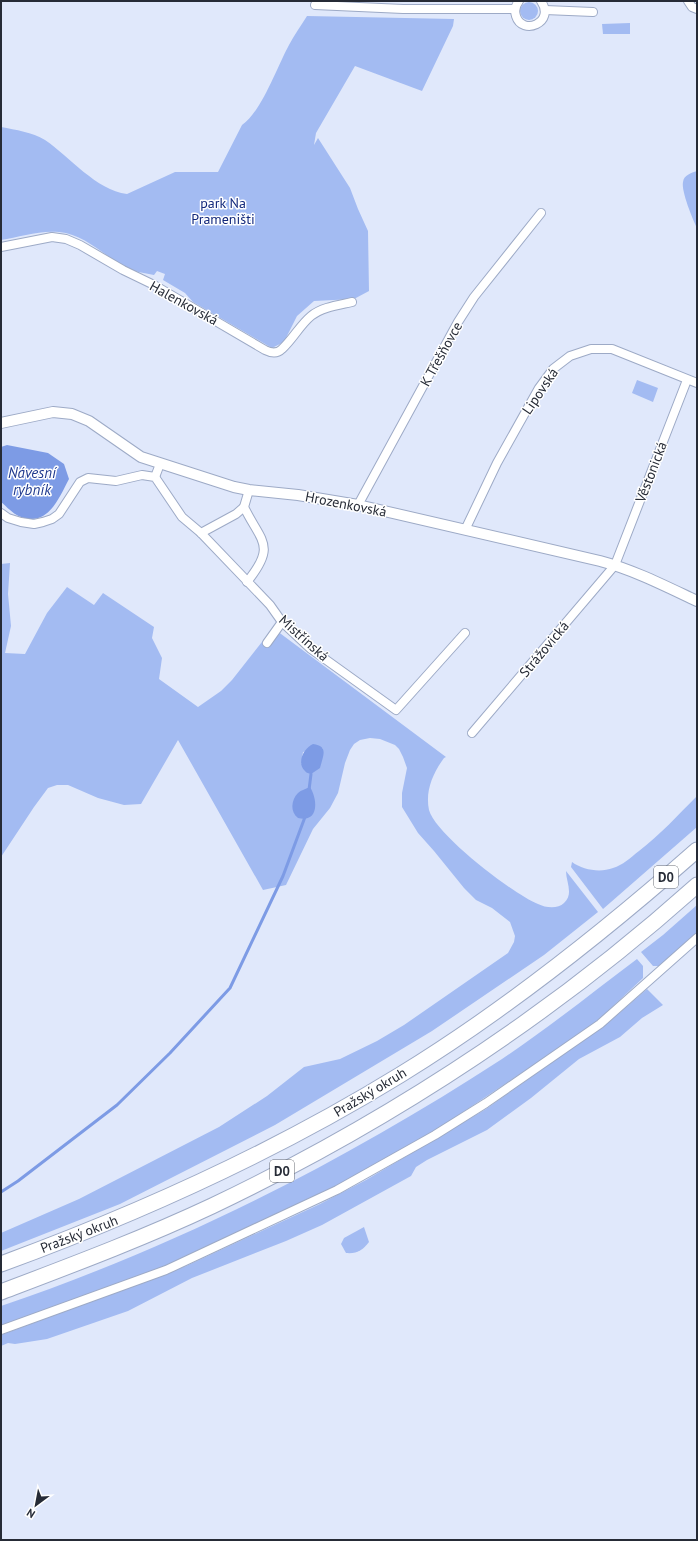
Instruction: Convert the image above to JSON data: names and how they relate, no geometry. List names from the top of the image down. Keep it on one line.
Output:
{"streets":{"highway":["D0","Pražský okruh"],"street":["Halenkovská","K Třešňovce","Lipovská","Věstonická","Hrozenkovská","Mistřínská","Strážovická"]},"crossings":[["K Třešňovce","Hrozenkovská"],["Lipovská","Věstonická"],["Lipovská","Hrozenkovská"],["Věstonická","Hrozenkovská"],["Věstonická","Strážovická"],["Hrozenkovská","Strážovická"]],"water":["Návesní rybník"],"parks":["park Na Prameništi"],"north":"bottom left"}
